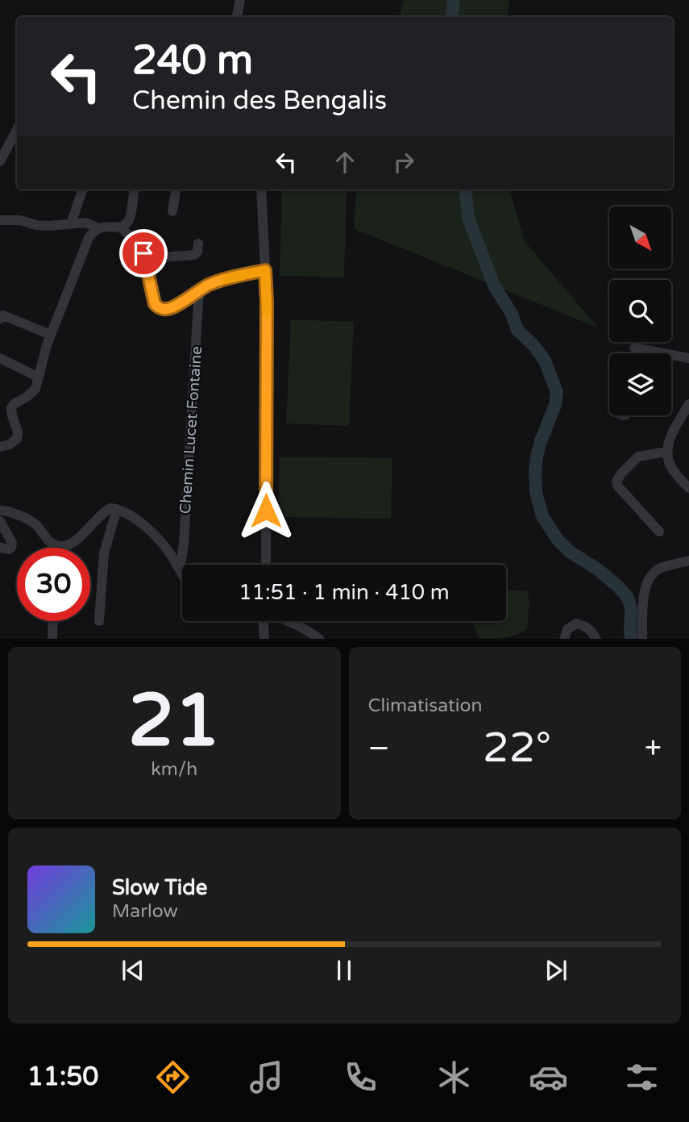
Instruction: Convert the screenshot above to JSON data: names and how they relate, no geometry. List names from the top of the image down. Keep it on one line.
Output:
{"streets":{"street":["Chemin Lucet Fontaine"]},"north":"bottom right","page":{"turn":["240 m","Chemin des Bengalis"],"limit":"30","trip":"11:51 · 1 min · 410 m","tile":[["21","km/h"],"Climatisation"],"heat":["−","22°","+"],"song":["Slow Tide","Marlow"],"tabs":"11:50"}}
